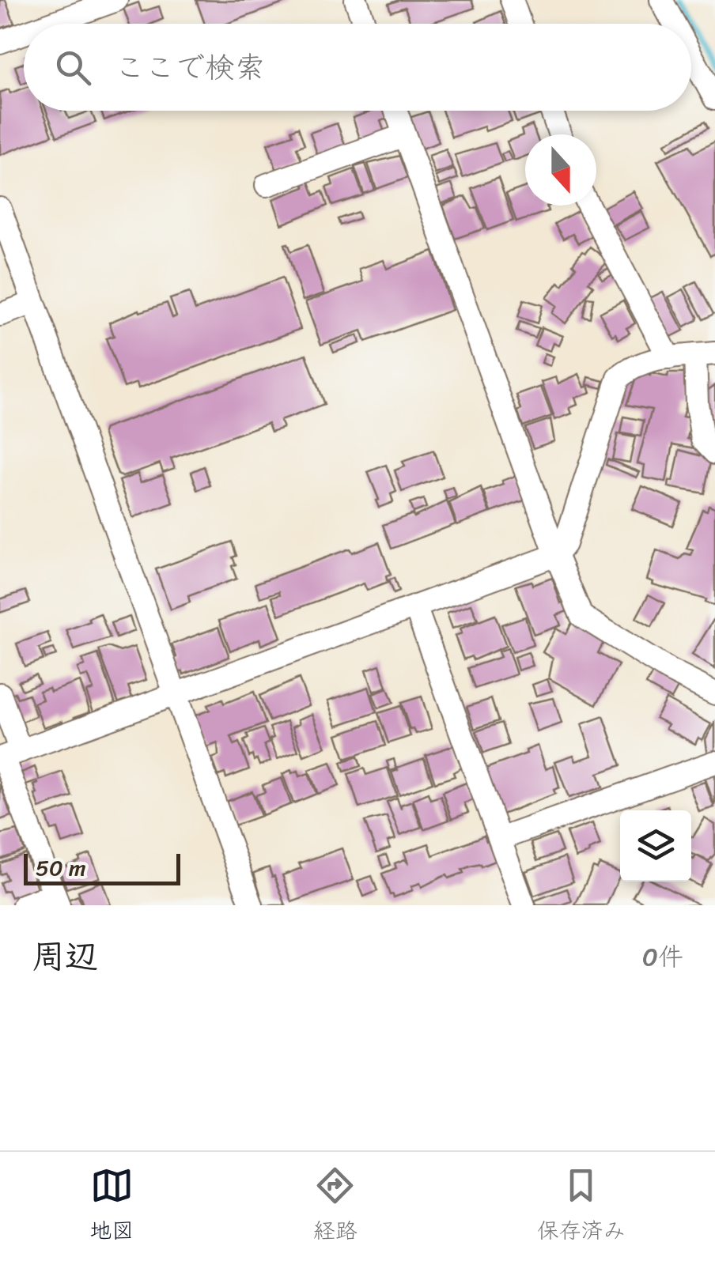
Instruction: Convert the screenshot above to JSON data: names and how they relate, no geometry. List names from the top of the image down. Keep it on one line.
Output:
{"scale_bar":"50 m","north":"bottom","page":{"search":"ここで検索","scale":"50 m","heading":["周辺","0件"],"nav":["地図","経路","保存済み"]}}
